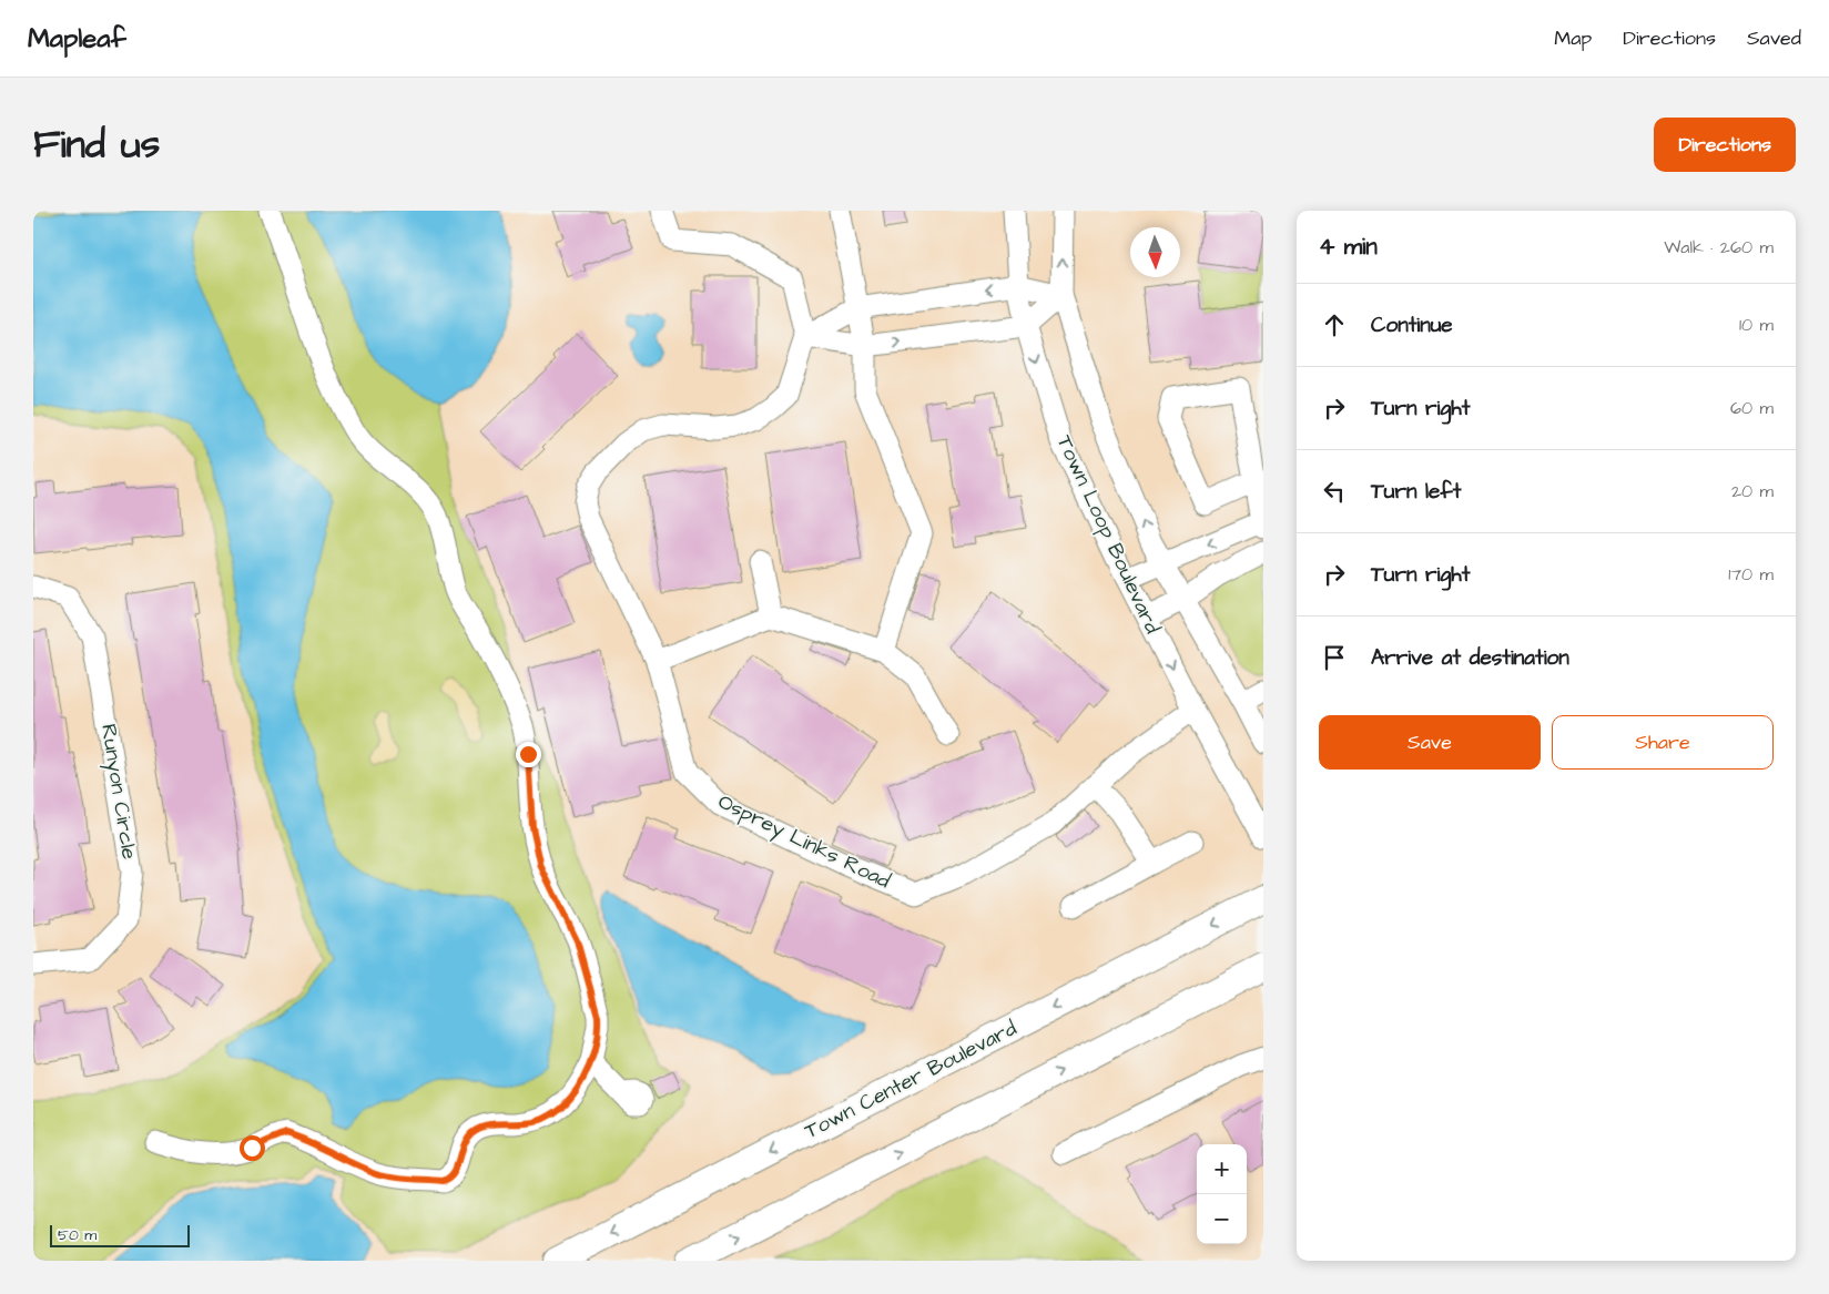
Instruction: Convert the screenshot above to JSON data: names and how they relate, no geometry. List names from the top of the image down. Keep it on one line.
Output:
{"streets":{"main road":["Town Center Boulevard"],"street":["Town Loop Boulevard","Runyon Circle","Osprey Links Road"]},"crossings":[["Town Loop Boulevard","Osprey Links Road"]],"scale_bar":"50 m","north":"bottom","page":{"header":"Mapleaf","nav":["Map","Directions","Saved"],"title":"Find us","buttons":["Directions",["Save","Share"]],"heading":["4 min","Walk · 260 m"],"list":[["Continue","10 m"],["Turn right","60 m"],["Turn left","20 m"],["Turn right","170 m"],"Arrive at destination"],"map_buttons":["+","−"],"scale":"50 m"}}
